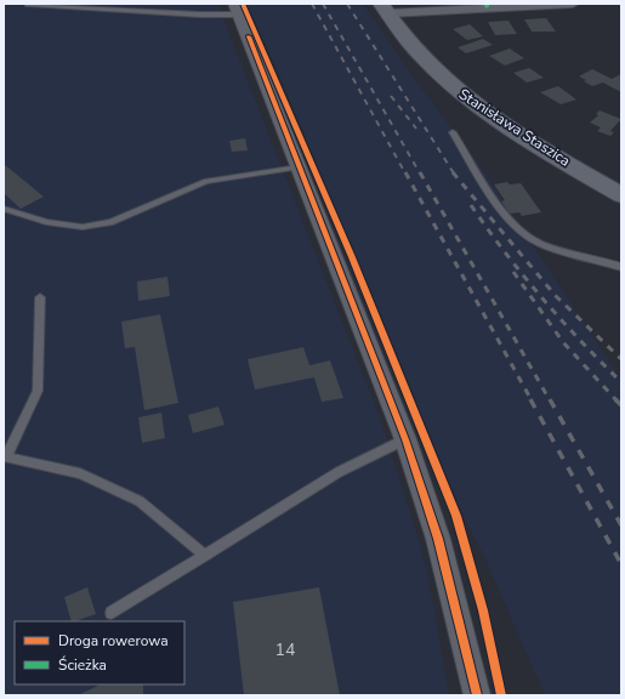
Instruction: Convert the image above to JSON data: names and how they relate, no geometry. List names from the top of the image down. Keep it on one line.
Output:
{"streets":{"street":["Stanisława Staszica"]},"house_numbers":["14"],"legend":["Droga rowerowa","Ścieżka"]}
